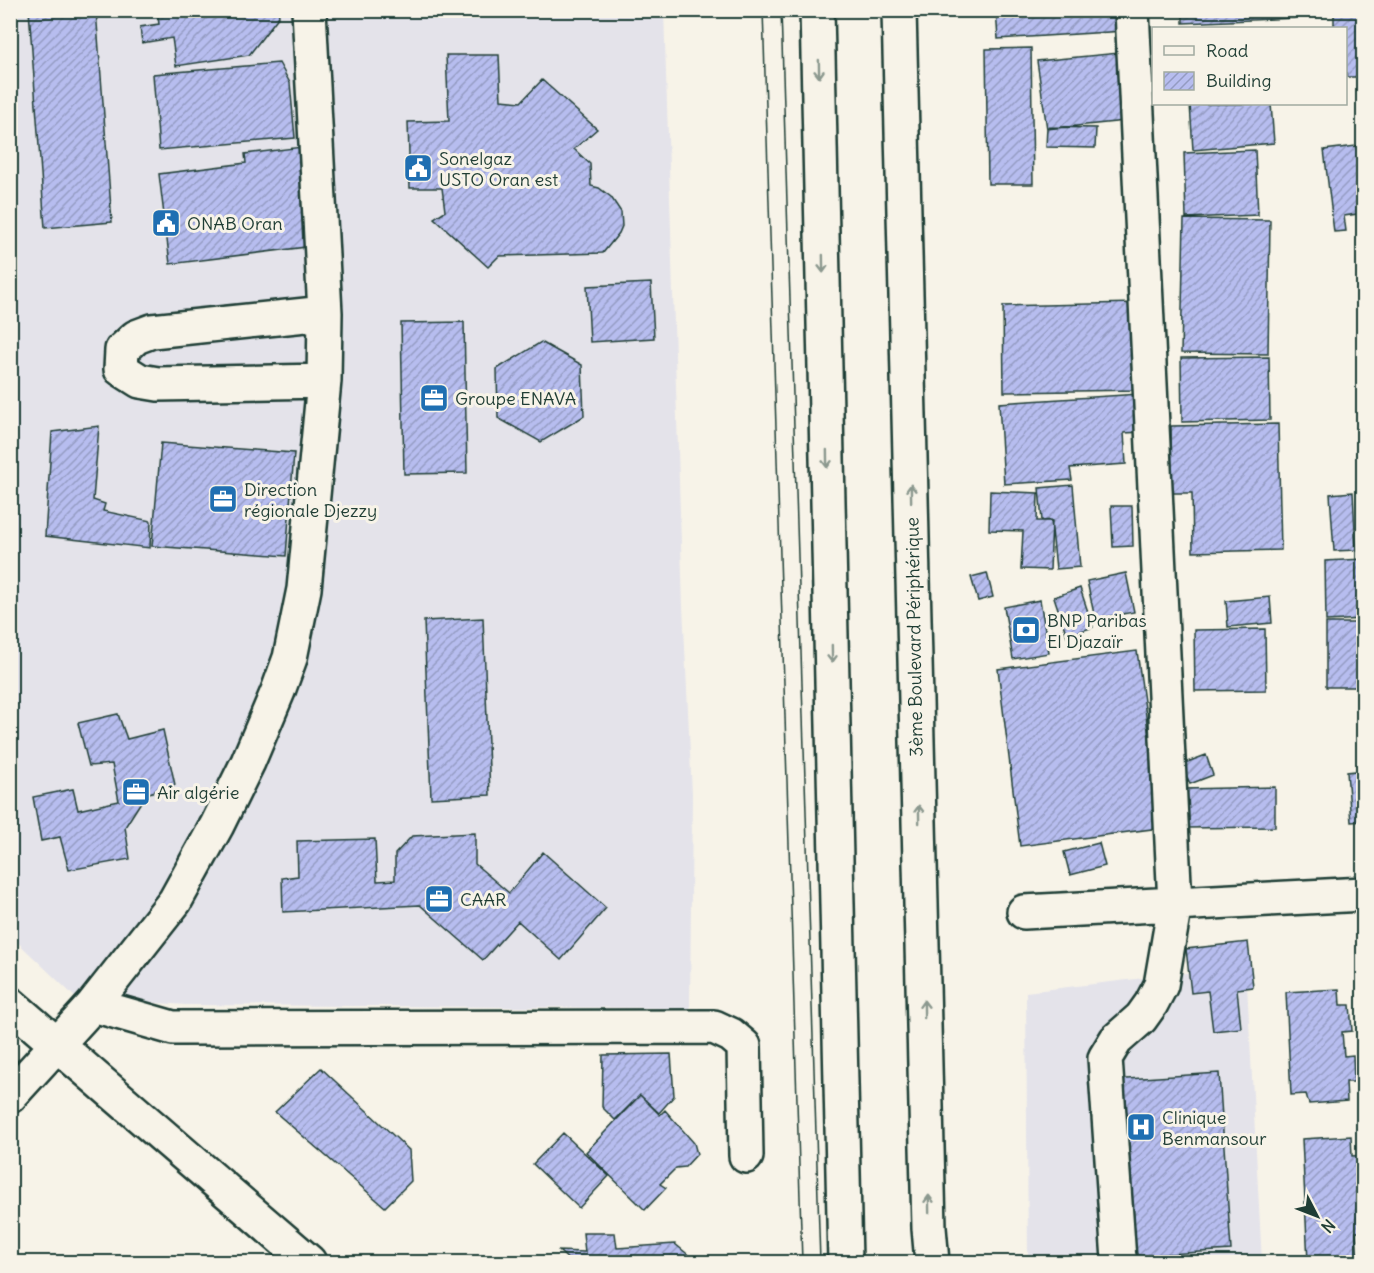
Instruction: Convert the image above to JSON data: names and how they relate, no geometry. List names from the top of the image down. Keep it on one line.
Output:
{"streets":{"main road":["3ème Boulevard Périphérique"]},"places":{"public building":["Sonelgaz USTO Oran est","ONAB Oran"],"office":["Groupe ENAVA","Direction régionale Djezzy","Air algérie","CAAR"],"bank":["BNP Paribas El Djazaïr"],"hospital":["Clinique Benmansour"]},"legend":["Road","Building"],"north":"bottom right"}
